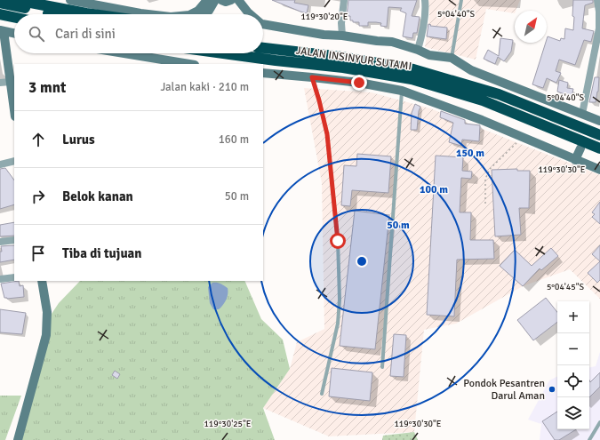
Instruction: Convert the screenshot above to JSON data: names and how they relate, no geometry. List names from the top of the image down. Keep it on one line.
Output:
{"streets":{"highway":["JALAN INSINYUR SUTAMI"]},"places":["Pondok Pesantren Darul Aman"],"north":"top right","page":{"search":"Cari di sini","heading":["3 mnt","Jalan kaki · 210 m"],"list":[["Lurus","160 m"],["Belok kanan","50 m"],"Tiba di tujuan"],"map_buttons":["+","−"]},"coordinates":["5°04'40\"S","119°30'20\"E","119°30'30\"E","5°04'45\"S","119°30'25\"E"],"rings":["150 m","100 m","50 m"]}
